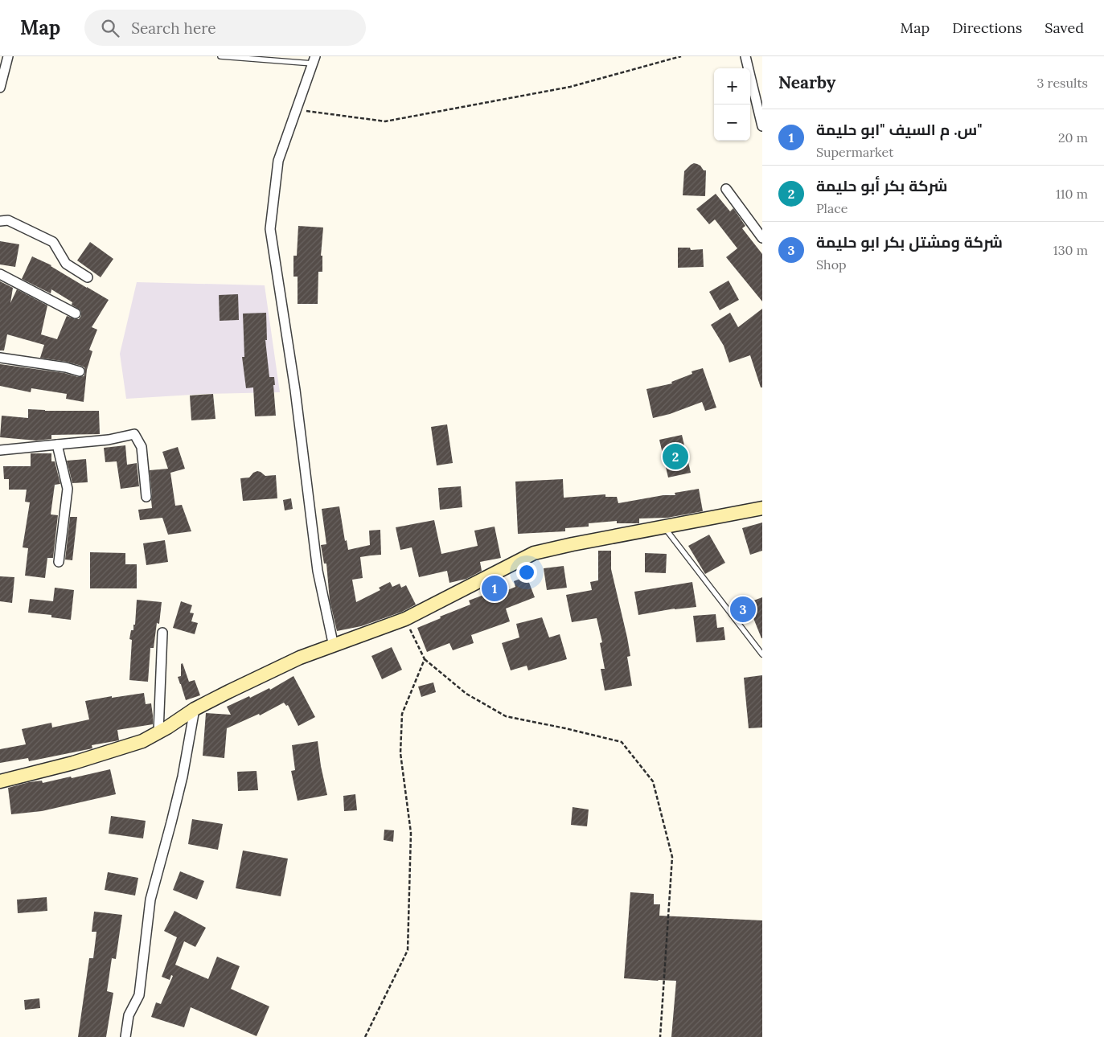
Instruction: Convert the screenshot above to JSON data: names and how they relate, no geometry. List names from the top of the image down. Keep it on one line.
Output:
{"page":{"header":"Map","search":"Search here","nav":["Map","Directions","Saved"],"heading":["Nearby","3 results"],"map_buttons":["+","−"],"list":[{"mark":"1","name":"س. م السيف \"ابو حليمة\"","note":"Supermarket","value":"20 m"},{"mark":"2","name":"شركة بكر أبو حليمة","note":"Place","value":"110 m"},{"mark":"3","name":"شركة ومشتل بكر ابو حليمة","note":"Shop","value":"130 m"}],"pins":["2","1","3"]}}
